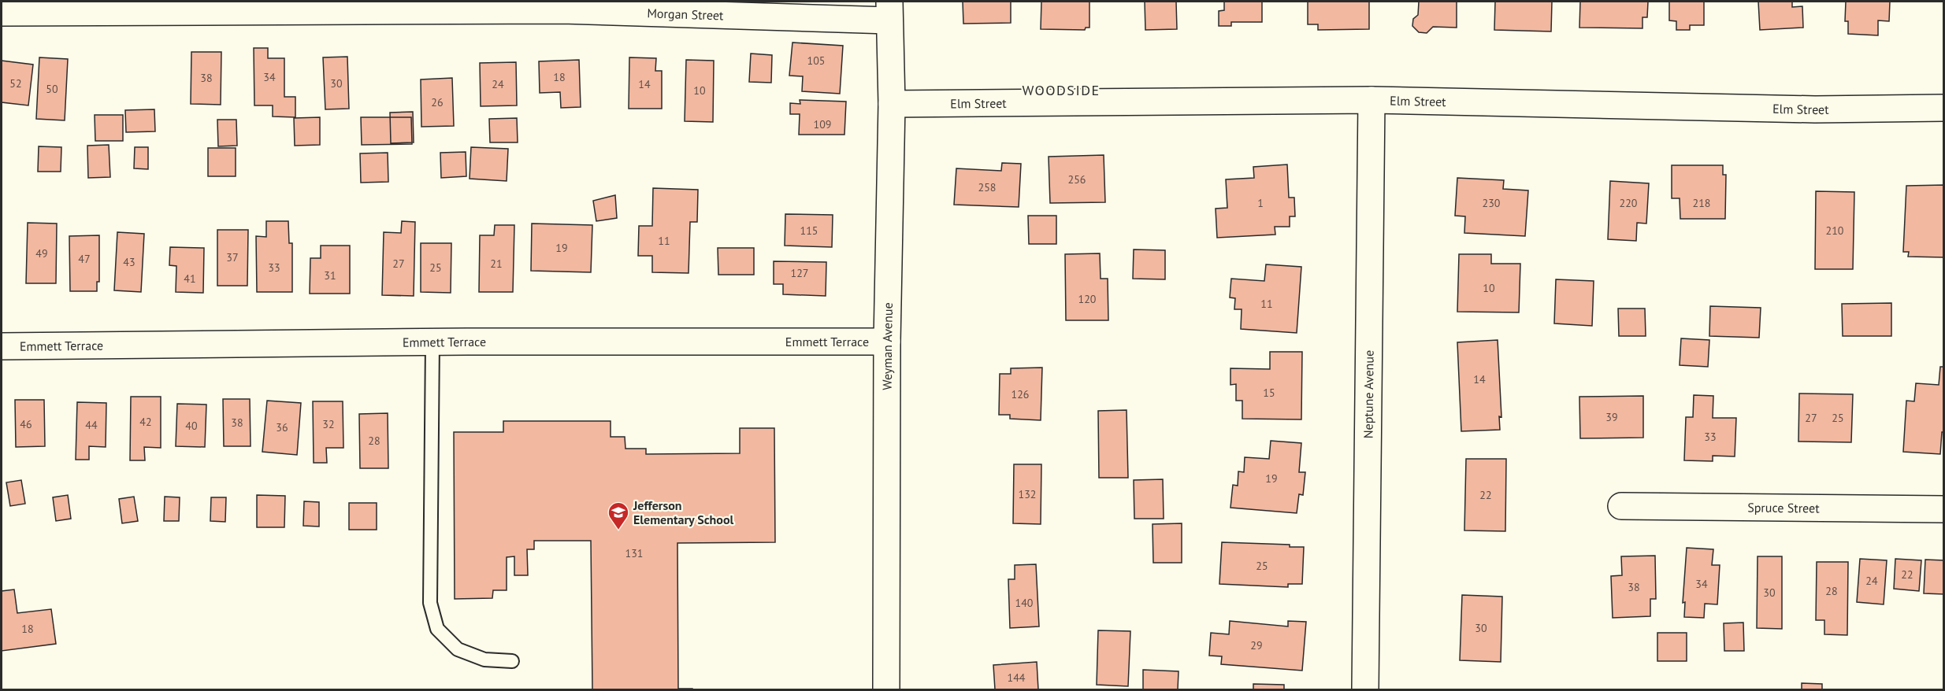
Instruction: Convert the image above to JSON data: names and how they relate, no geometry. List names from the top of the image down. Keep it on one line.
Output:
{"streets":{"street":["Morgan Street","Elm Street","Emmett Terrace","Weyman Avenue","Neptune Avenue","Spruce Street"]},"crossings":[["Morgan Street","Weyman Avenue"],["Elm Street","Weyman Avenue"],["Elm Street","Neptune Avenue"],["Emmett Terrace","Weyman Avenue"]],"districts":["WOODSIDE"],"places":{"school or university":["Jefferson Elementary School"]},"house_numbers":["105","34","18","38","52","30","24","14","50","10","26","109","256","258","1","230","220","218","115","210","11","19","49","37","47","43","27","21","33","25","127","31","41","10","120","11","14","15","126","39","27","25","42","38","46","32","44","40","36","33","28","19","132","22","131","25","22","24","34","38","28","30","140","30","18","29","144"]}
